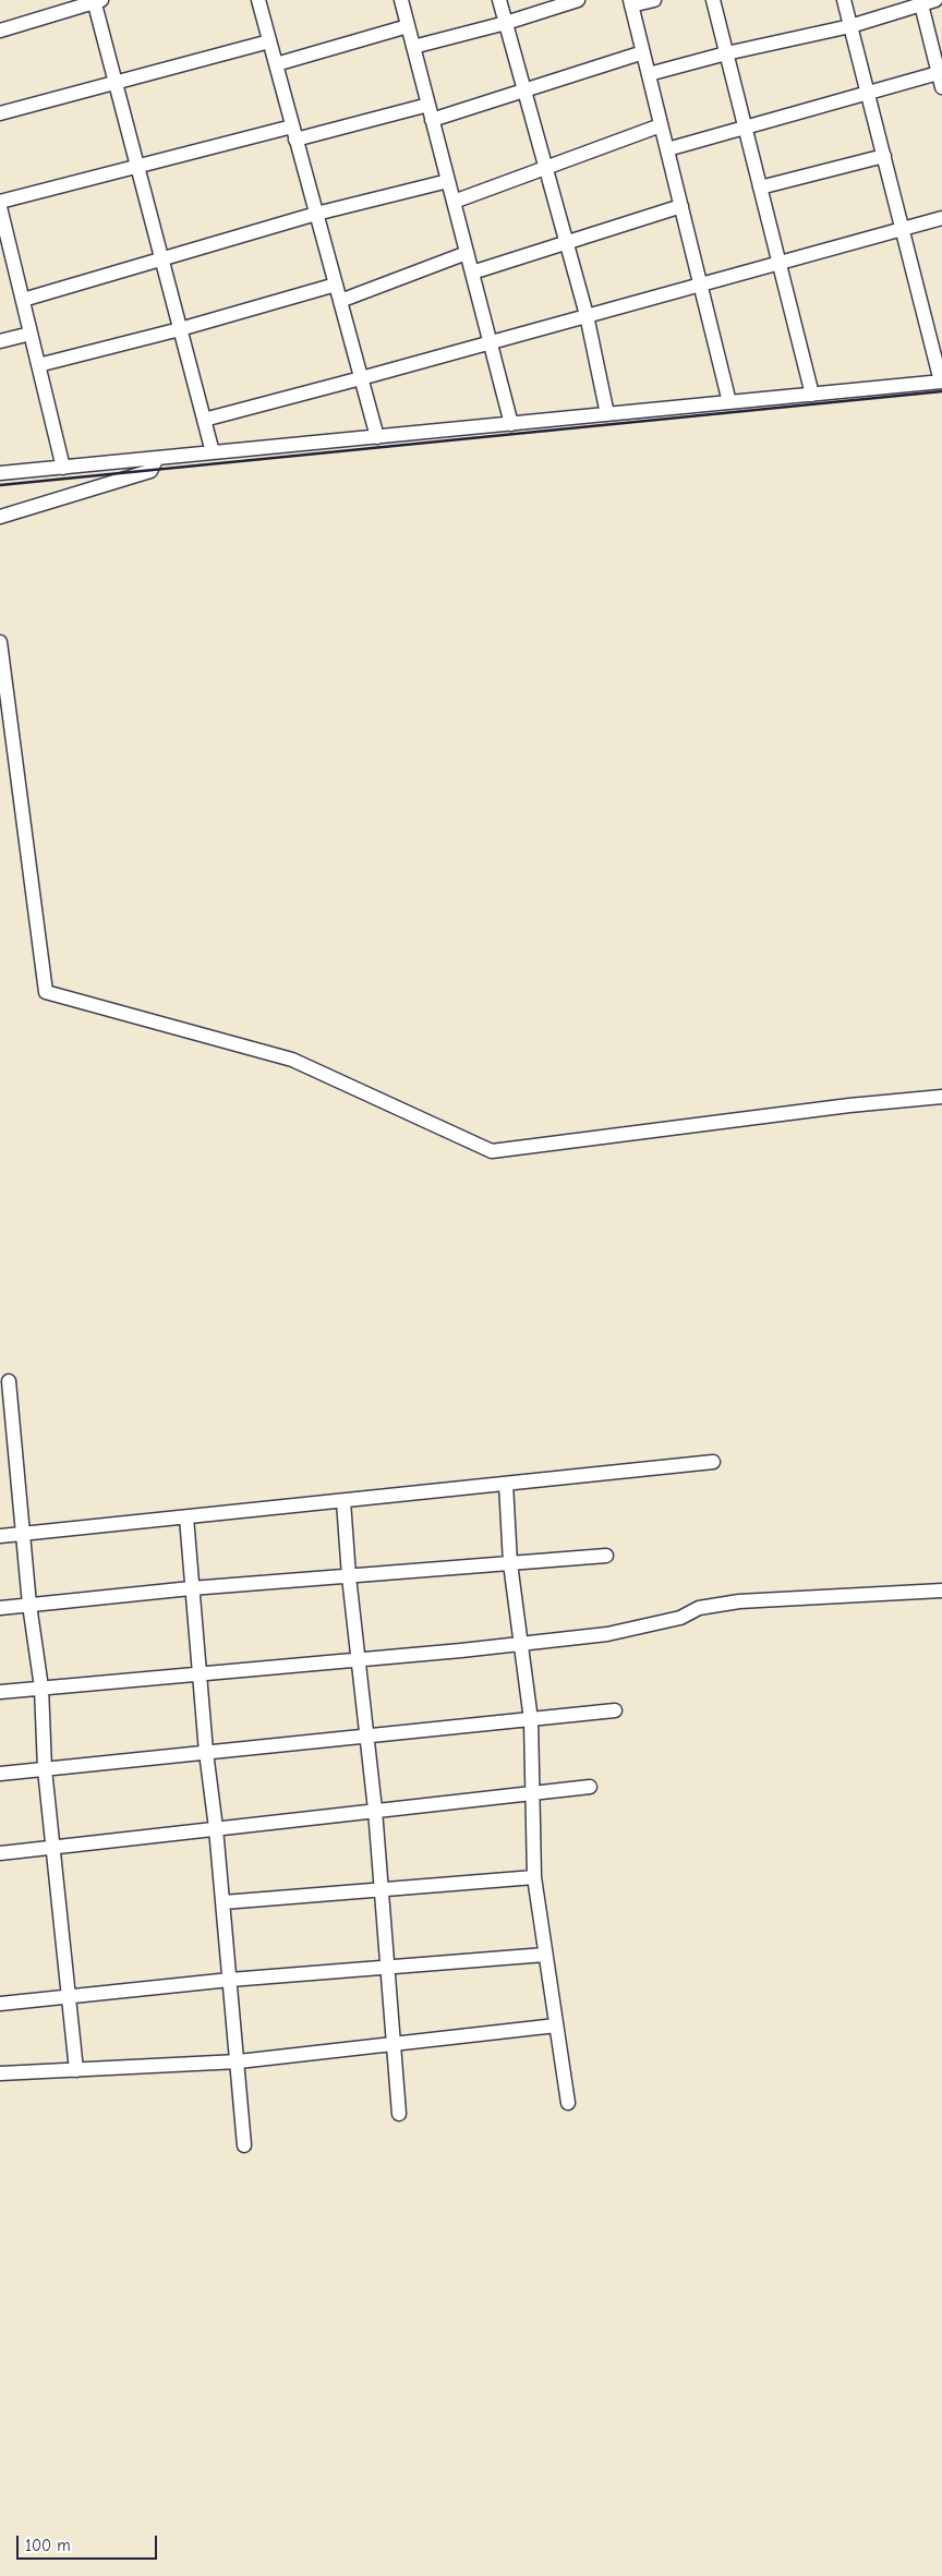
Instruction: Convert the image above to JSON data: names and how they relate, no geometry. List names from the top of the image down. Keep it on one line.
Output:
{"scale_bar":"100 m"}
